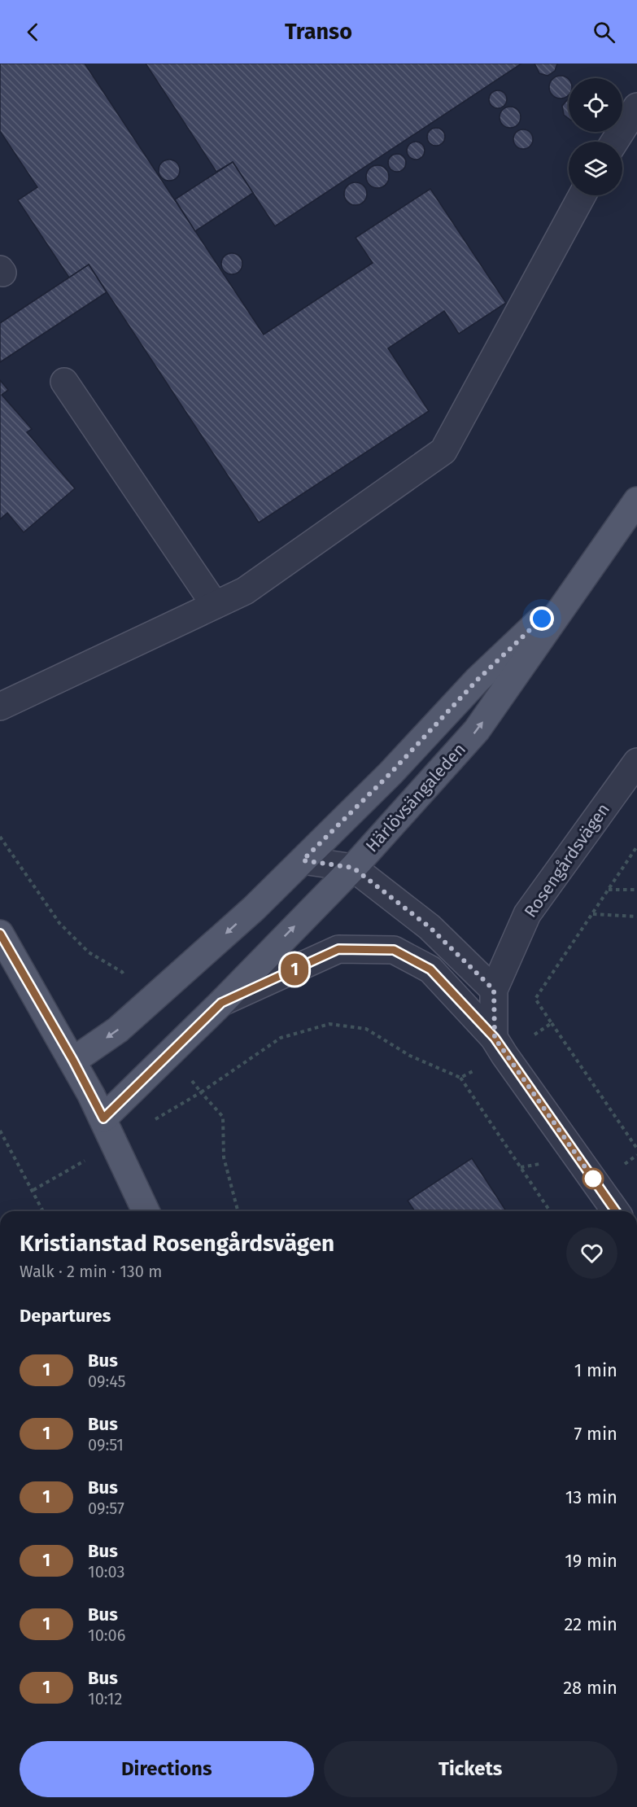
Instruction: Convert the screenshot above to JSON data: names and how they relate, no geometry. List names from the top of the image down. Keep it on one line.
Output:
{"streets":{"main road":["Härlövsängaleden"],"street":["Rosengårdsvägen"]},"lines":["bus line 1"],"page":{"header":"Transo","on_map":"1","heading":[["Kristianstad Rosengårdsvägen","Walk · 2 min · 130 m"],"Departures"],"list":[{"mark":"1","name":"Bus","note":"09:45","value":"1 min"},{"mark":"1","name":"Bus","note":"09:51","value":"7 min"},{"mark":"1","name":"Bus","note":"09:57","value":"13 min"},{"mark":"1","name":"Bus","note":"10:03","value":"19 min"},{"mark":"1","name":"Bus","note":"10:06","value":"22 min"},{"mark":"1","name":"Bus","note":"10:12","value":"28 min"}],"buttons":["Directions","Tickets"]}}
